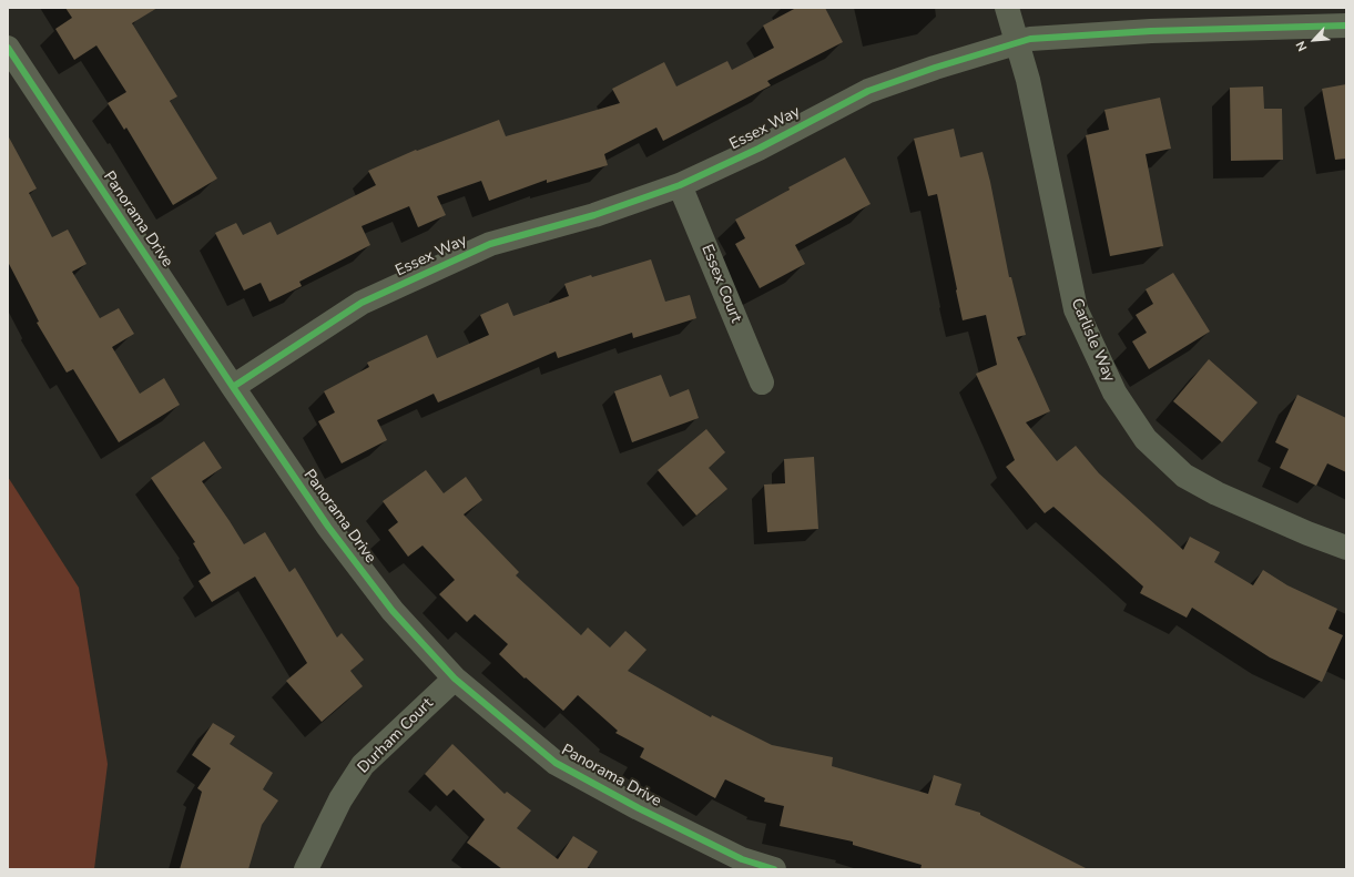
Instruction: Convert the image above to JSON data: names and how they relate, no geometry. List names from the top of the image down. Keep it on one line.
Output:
{"streets":{"street":["Essex Way","Panorama Drive","Essex Court","Carlisle Way","Durham Court"]},"crossings":[["Essex Way","Panorama Drive"],["Essex Way","Essex Court"],["Essex Way","Carlisle Way"],["Panorama Drive","Durham Court"]],"north":"bottom left"}
